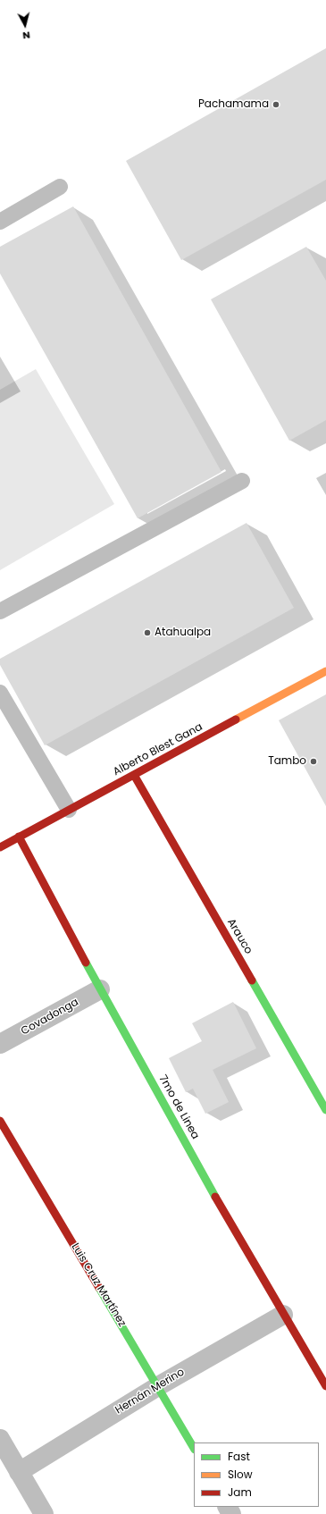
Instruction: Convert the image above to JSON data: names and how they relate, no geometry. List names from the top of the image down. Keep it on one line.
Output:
{"streets":{"street":["Alberto Blest Gana","Arauco","Covadonga","7mo de Linea","Luis Cruz Martínez","Hernán Merino"]},"crossings":[["Alberto Blest Gana","Arauco"],["Alberto Blest Gana","7mo de Linea"],["Covadonga","7mo de Linea"],["7mo de Linea","Hernán Merino"],["Luis Cruz Martínez","Hernán Merino"]],"places":["Pachamama","Atahualpa","Tambo"],"legend":["Fast","Slow","Jam"],"north":"bottom"}
